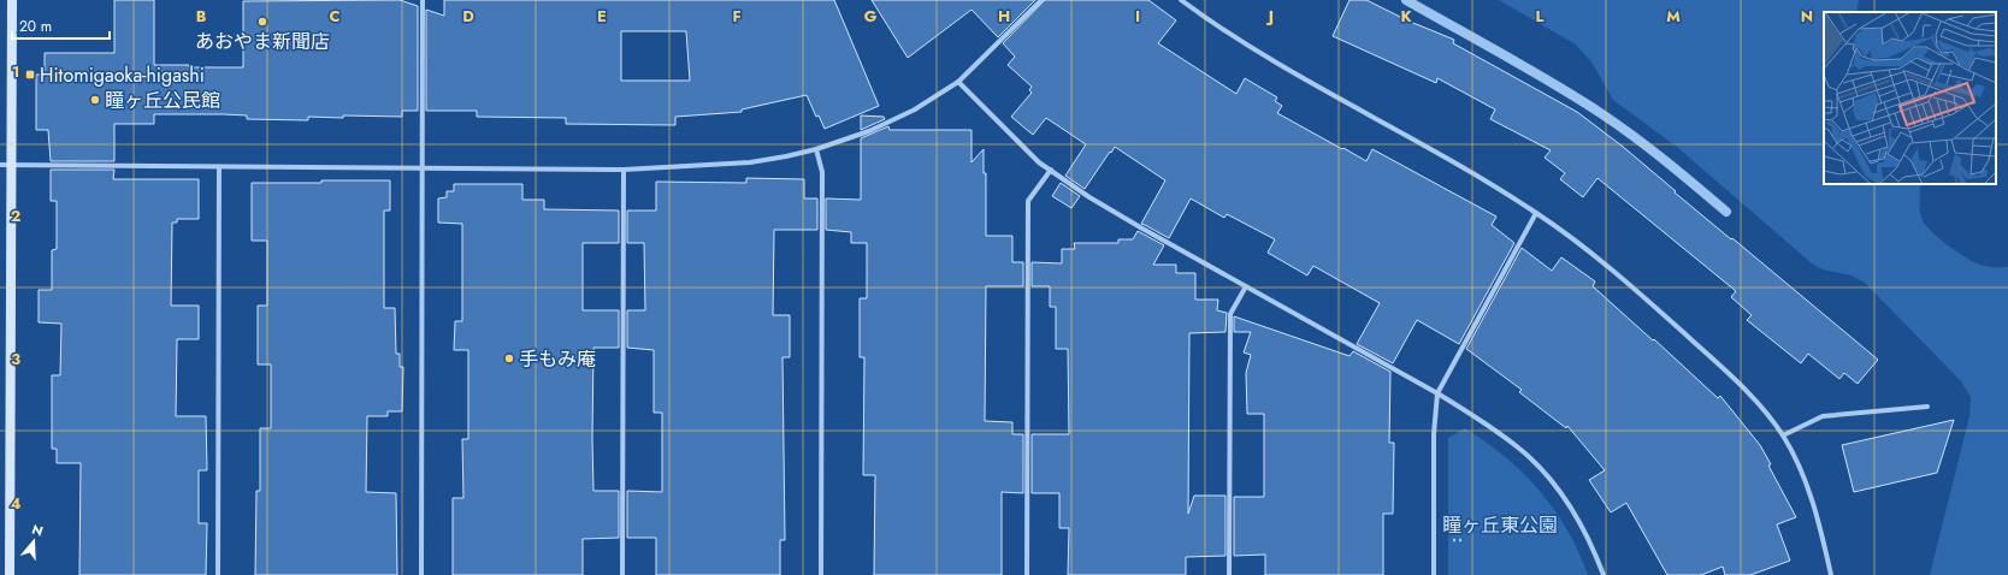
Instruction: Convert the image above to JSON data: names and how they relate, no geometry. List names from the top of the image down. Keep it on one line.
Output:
{"parks":["瞳ヶ丘東公園"],"places":{"other":["あおやま新聞店","瞳ヶ丘公民館","手もみ庵"],"transit":["Hitomigaoka-higashi"]},"scale_bar":"20 m","north":"top","grid":{"columns":["B","C","D","E","F","G","H","I","J","K","L","M","N"],"rows":["1","2","3","4"]}}
